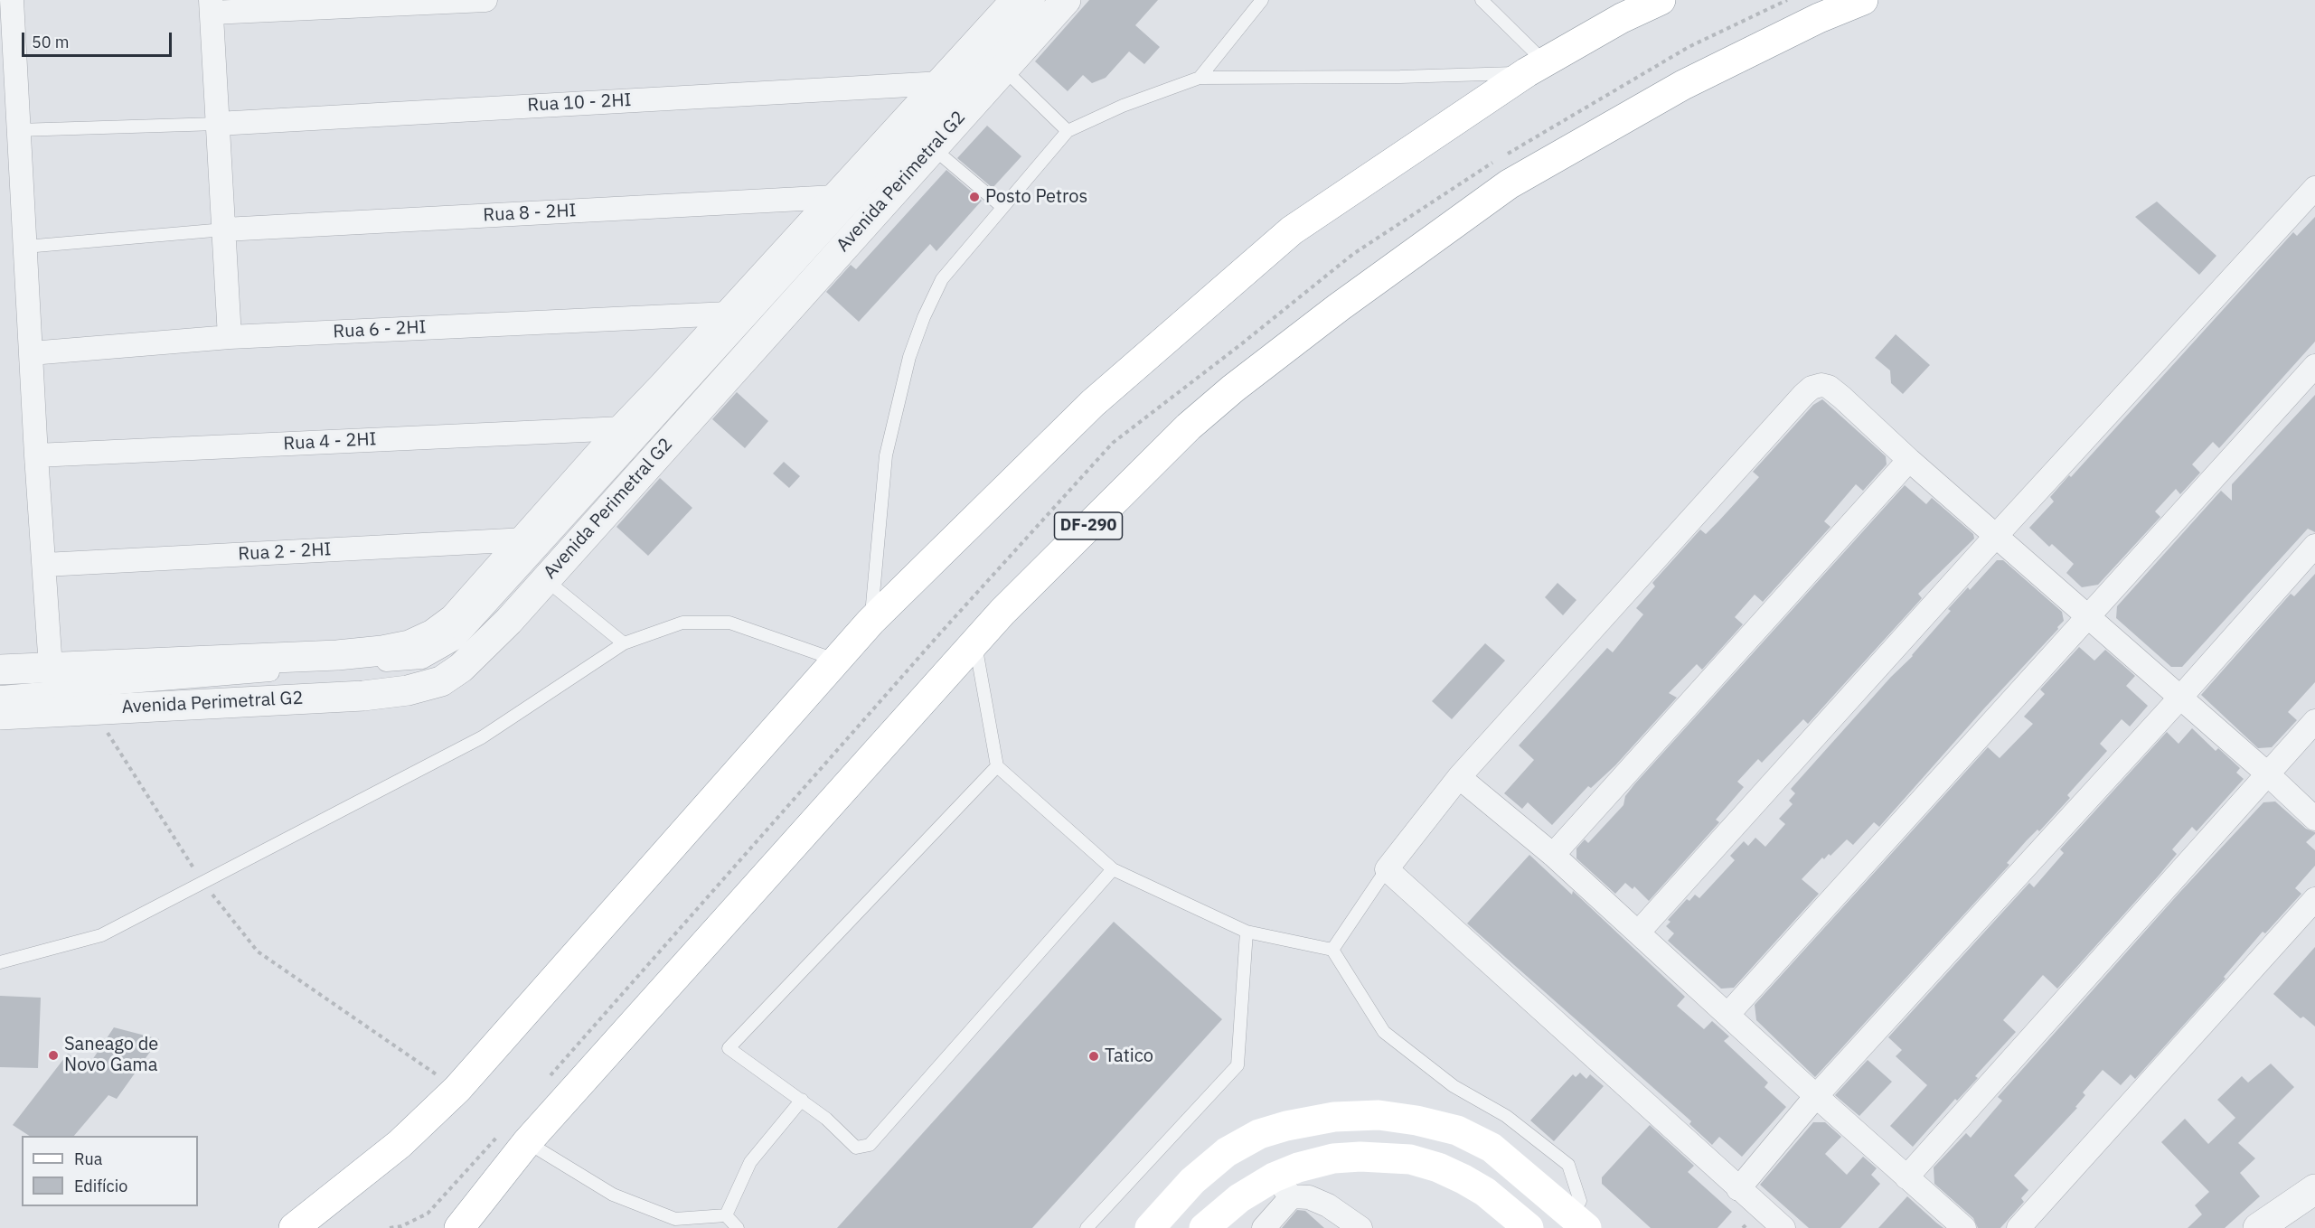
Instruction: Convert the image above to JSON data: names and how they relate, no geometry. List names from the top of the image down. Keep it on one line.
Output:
{"streets":{"main road":["DF-290"],"street":["Rua 10 - 2HI","Avenida Perimetral G2","Rua 8 - 2HI","Rua 6 - 2HI","Rua 4 - 2HI","Rua 2 - 2HI"]},"crossings":[["Rua 10 - 2HI","Avenida Perimetral G2"],["Avenida Perimetral G2","Rua 8 - 2HI"],["Avenida Perimetral G2","Rua 6 - 2HI"],["Avenida Perimetral G2","Rua 4 - 2HI"],["Avenida Perimetral G2","Rua 2 - 2HI"]],"places":["Posto Petros","Saneago de Novo Gama","Tatico"],"legend":["Rua","Edifício"],"scale_bar":"50 m"}
